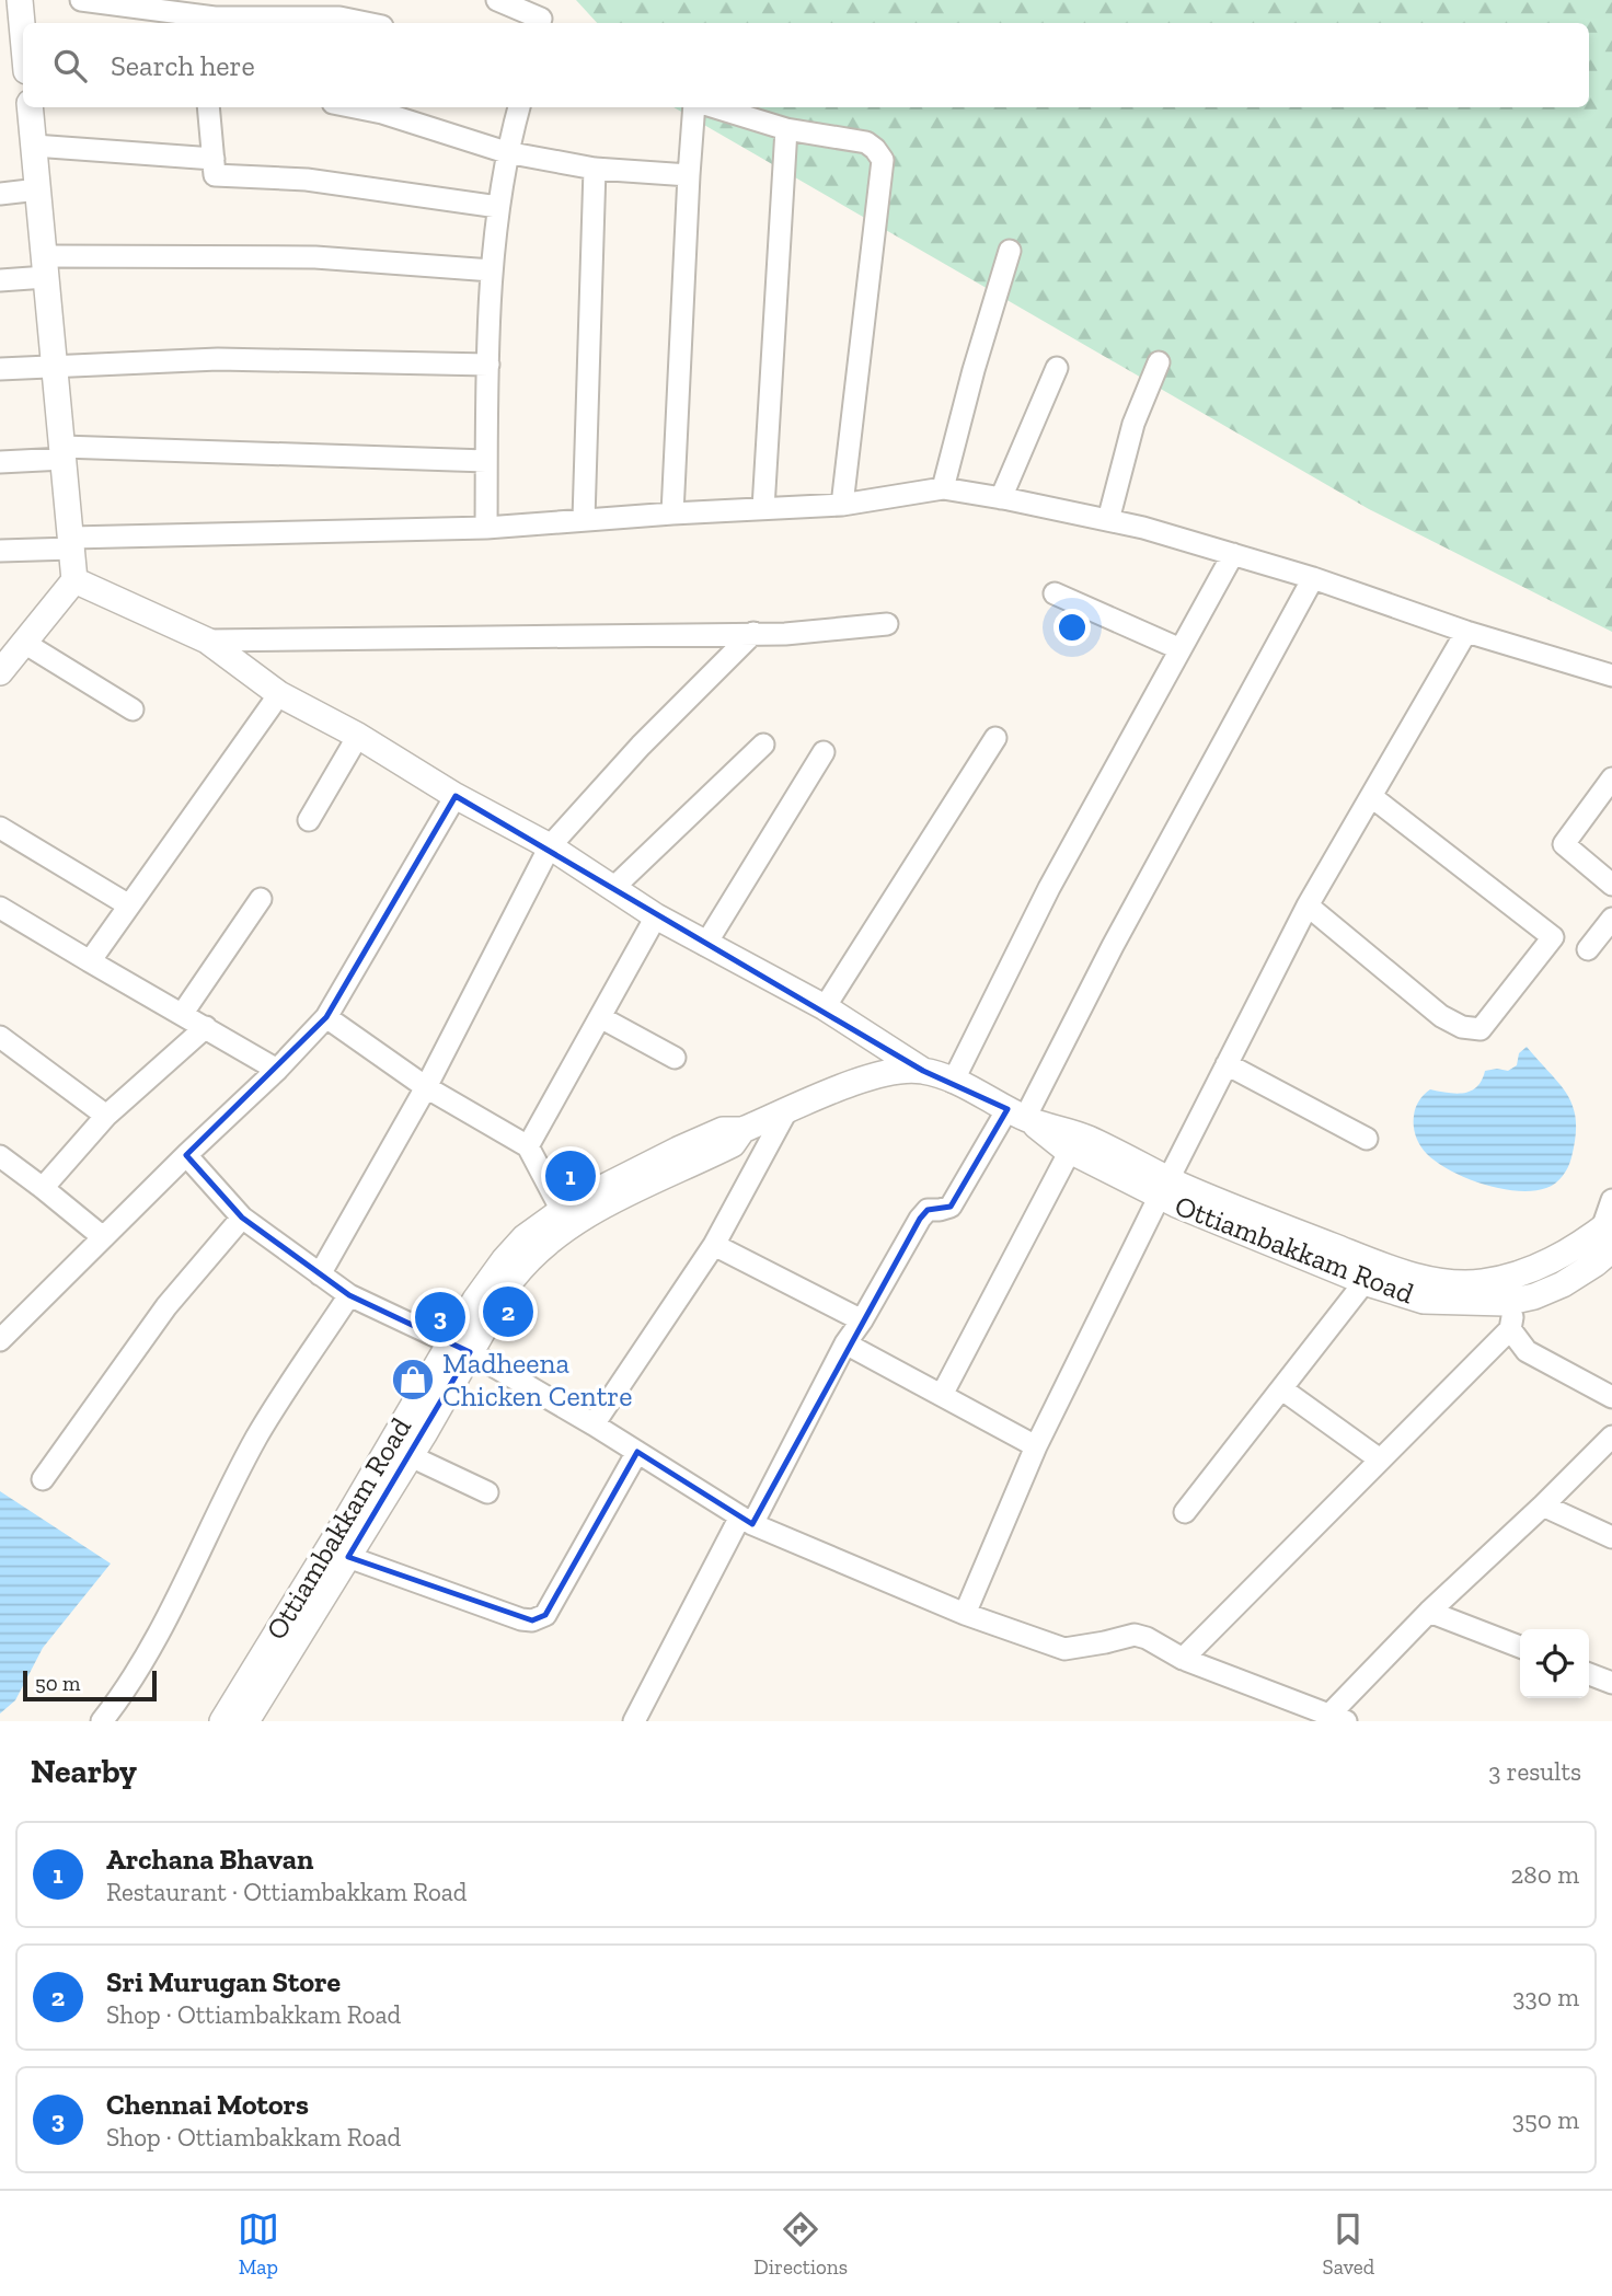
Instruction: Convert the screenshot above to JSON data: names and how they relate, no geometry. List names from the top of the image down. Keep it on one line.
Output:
{"streets":{"street":["Ottiambakkam Road"]},"places":{"shop":["Madheena Chicken Centre"]},"scale_bar":"50 m","page":{"search":"Search here","pins":["1","2","3"],"scale":"50 m","heading":["Nearby","3 results"],"list":[{"mark":"1","name":"Archana Bhavan","note":"Restaurant · Ottiambakkam Road","value":"280 m"},{"mark":"2","name":"Sri Murugan Store","note":"Shop · Ottiambakkam Road","value":"330 m"},{"mark":"3","name":"Chennai Motors","note":"Shop · Ottiambakkam Road","value":"350 m"}],"nav":["Map","Directions","Saved"]}}
